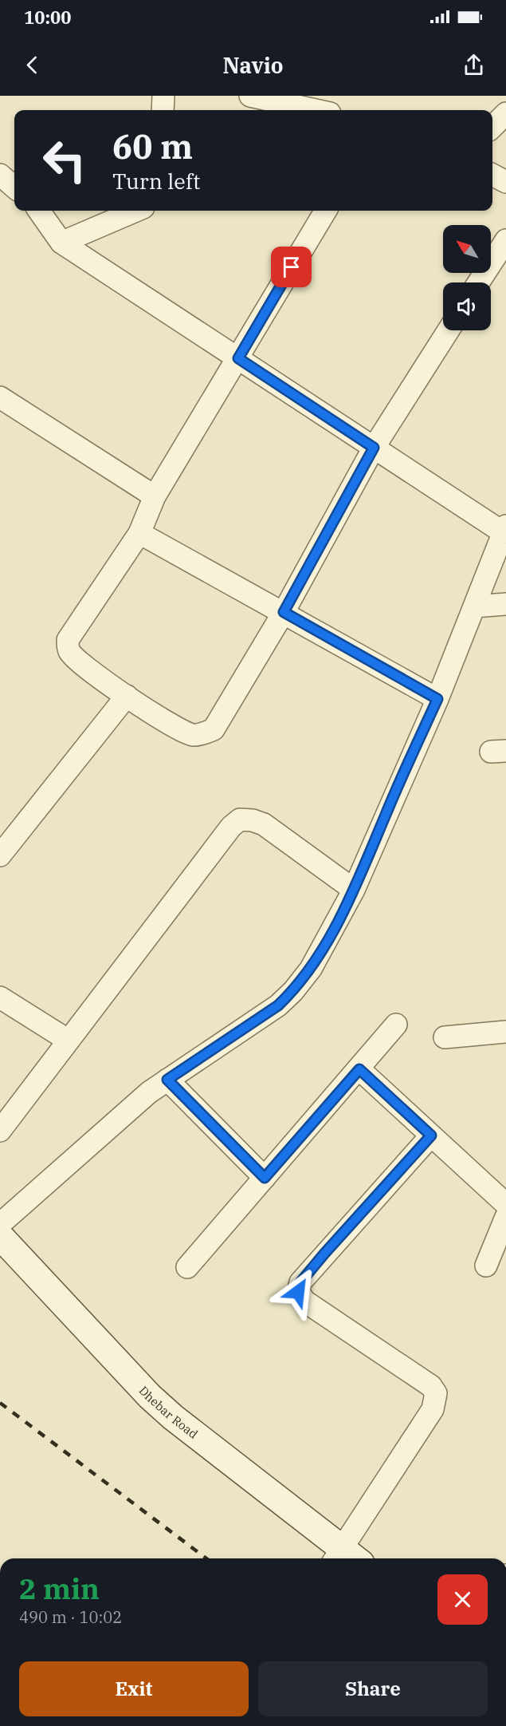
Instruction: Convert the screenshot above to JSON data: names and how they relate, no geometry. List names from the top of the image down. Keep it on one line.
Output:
{"streets":{"street":["Dhebar Road"]},"north":"top left","page":{"status":"10:00","header":"Navio","turn":["60 m","Turn left"],"heading":["2 min","490 m · 10:02"],"buttons":["Exit","Share"]}}
